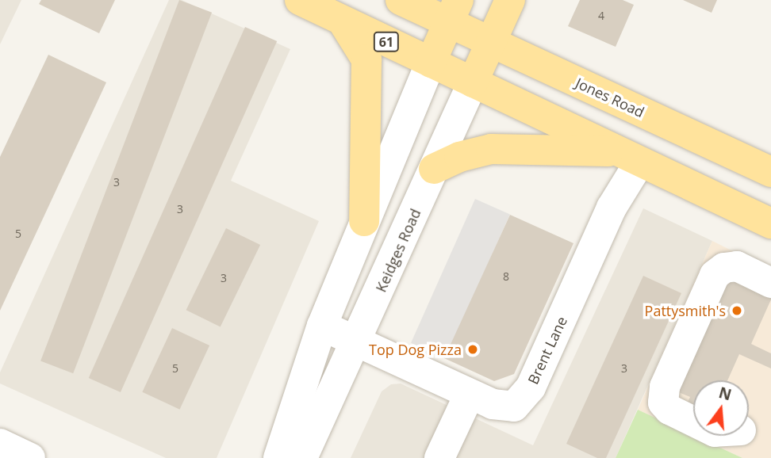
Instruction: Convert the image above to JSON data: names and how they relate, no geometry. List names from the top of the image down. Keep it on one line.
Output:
{"streets":{"main road":["61","Jones Road","Keidges Road"],"street":["Brent Lane"]},"crossings":[["61","Keidges Road"],["Jones Road","Keidges Road"],["Keidges Road","Brent Lane"]],"places":["Pattysmith's","Top Dog Pizza"],"house_numbers":["4","3","3","5","8","3","5","3"],"north":"top"}
